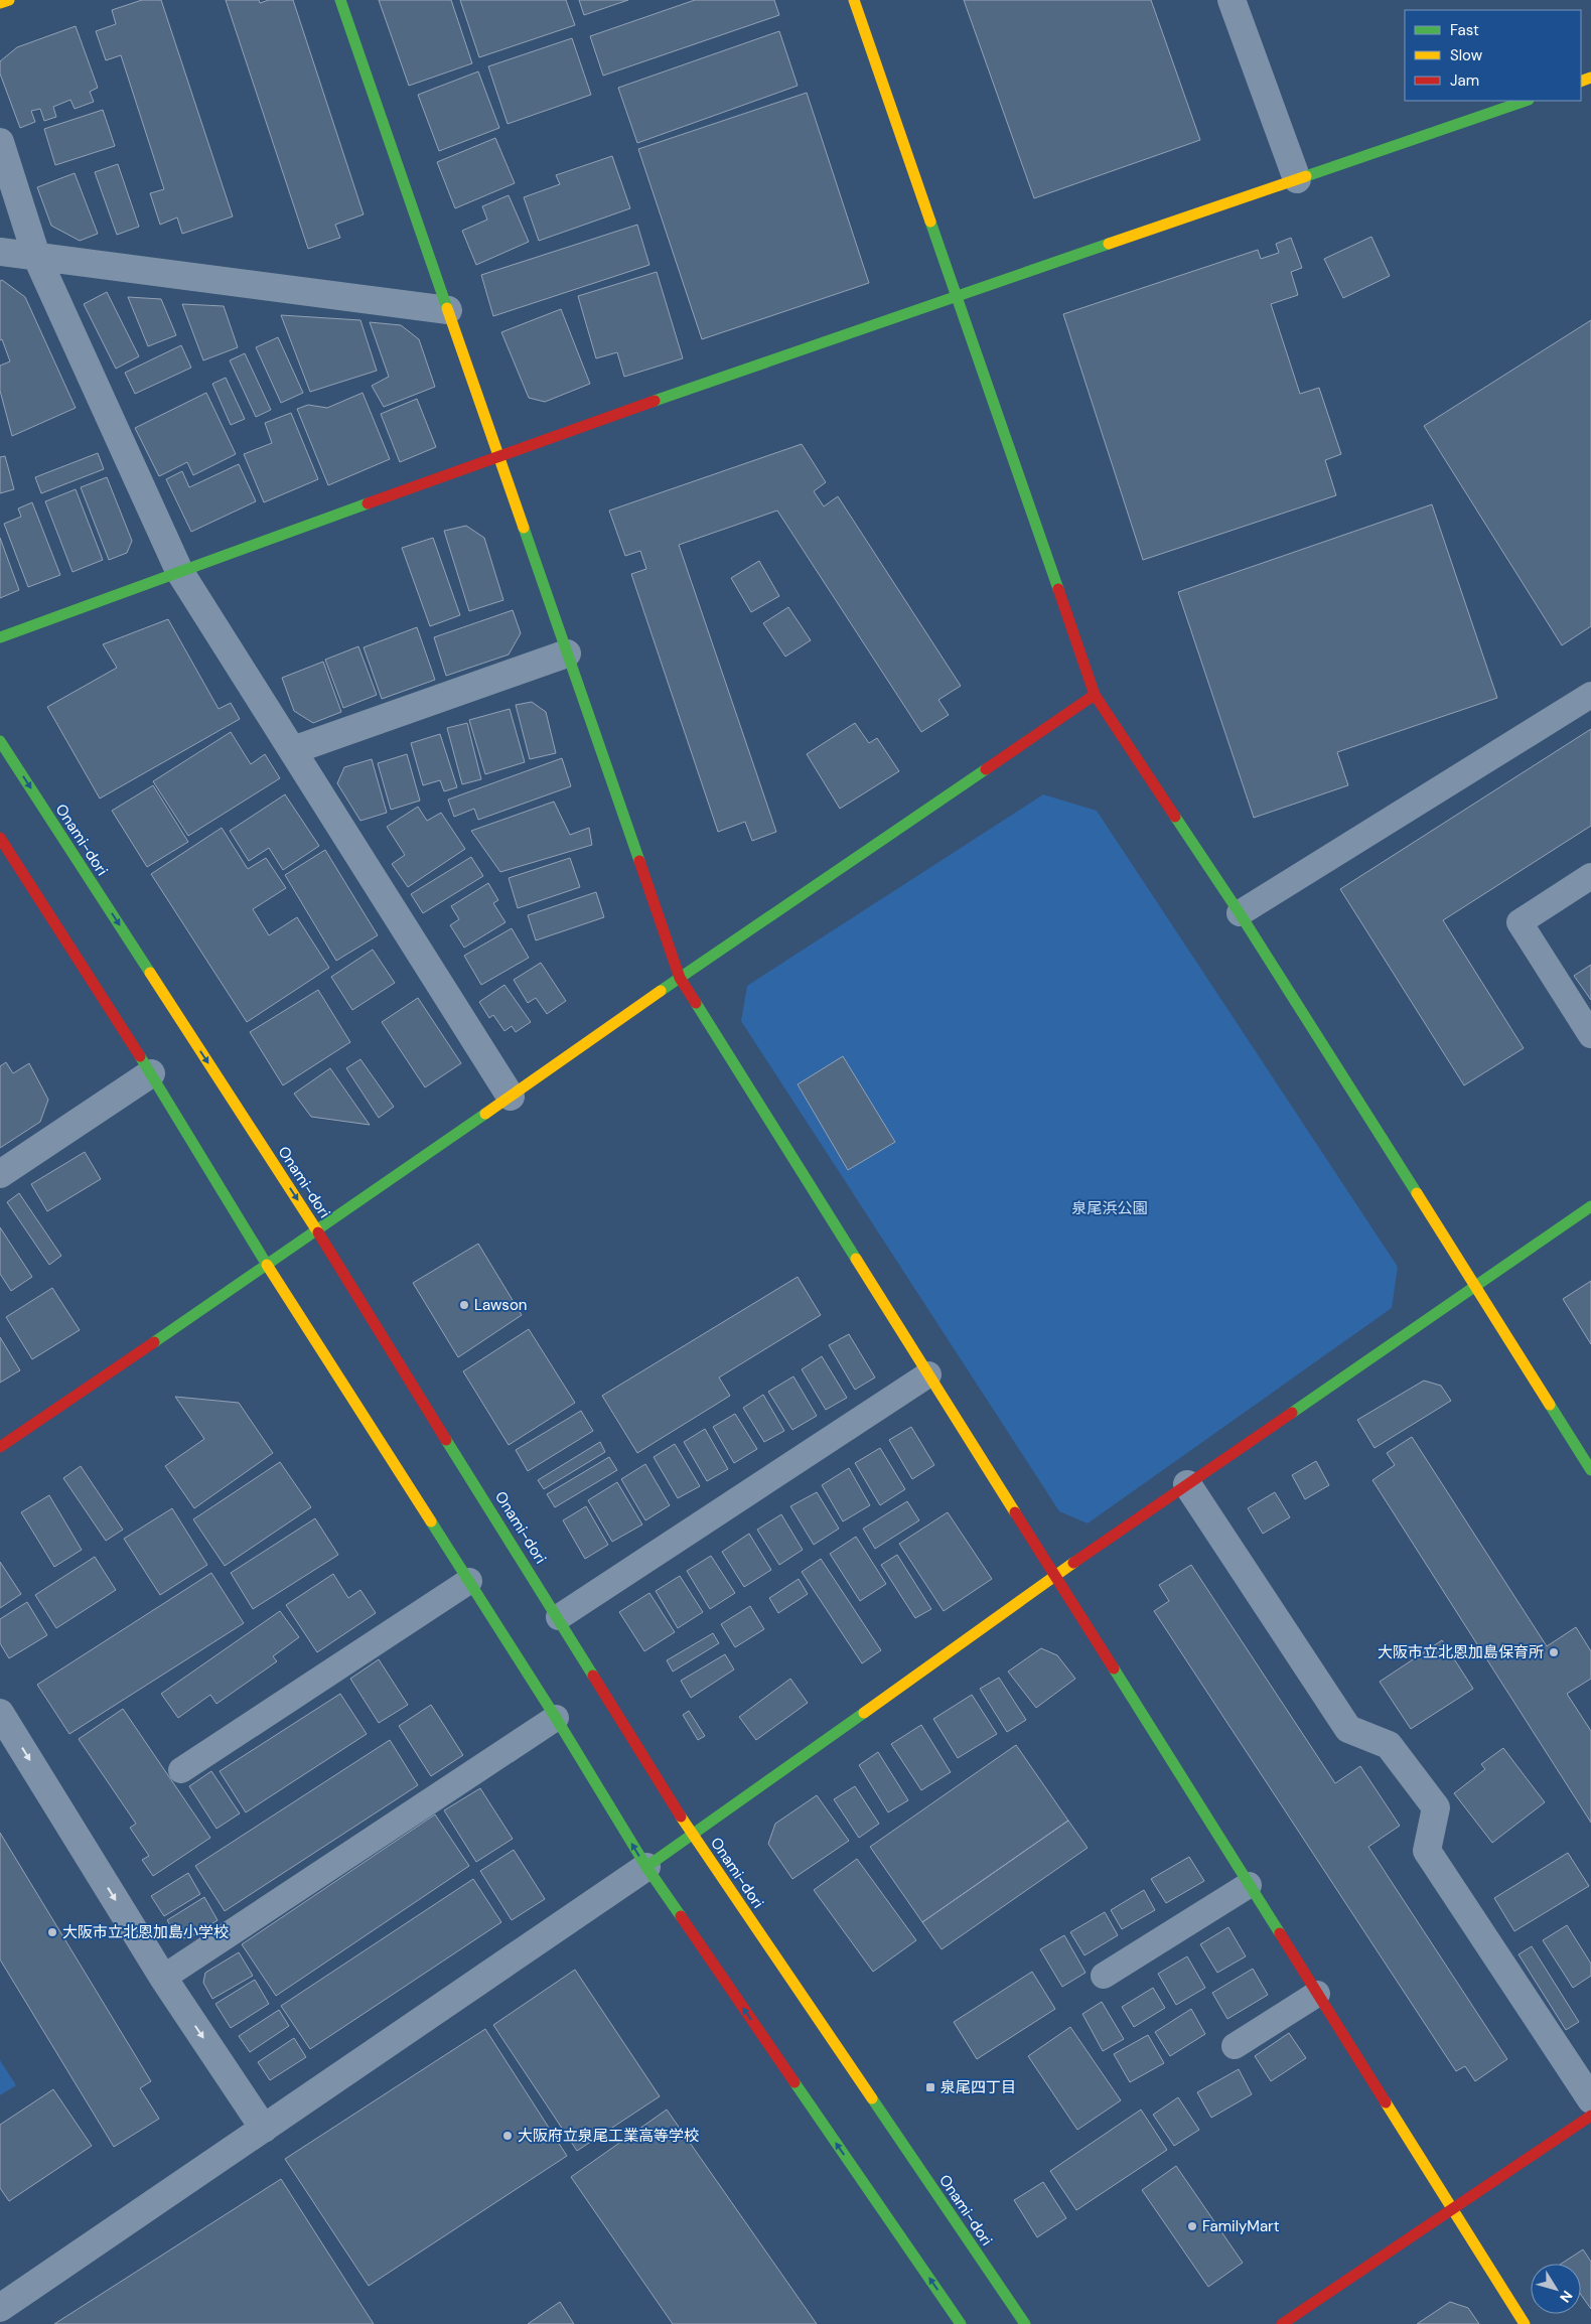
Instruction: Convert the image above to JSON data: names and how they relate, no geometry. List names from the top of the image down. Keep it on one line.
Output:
{"streets":{"street":["Onami-dori"]},"parks":["泉尾浜公園"],"places":{"other":["Lawson","大阪市立北恩加島保育所","大阪市立北恩加島小学校","大阪府立泉尾工業高等学校","FamilyMart"],"transit":["泉尾四丁目"]},"legend":["Fast","Slow","Jam"],"north":"bottom right"}
